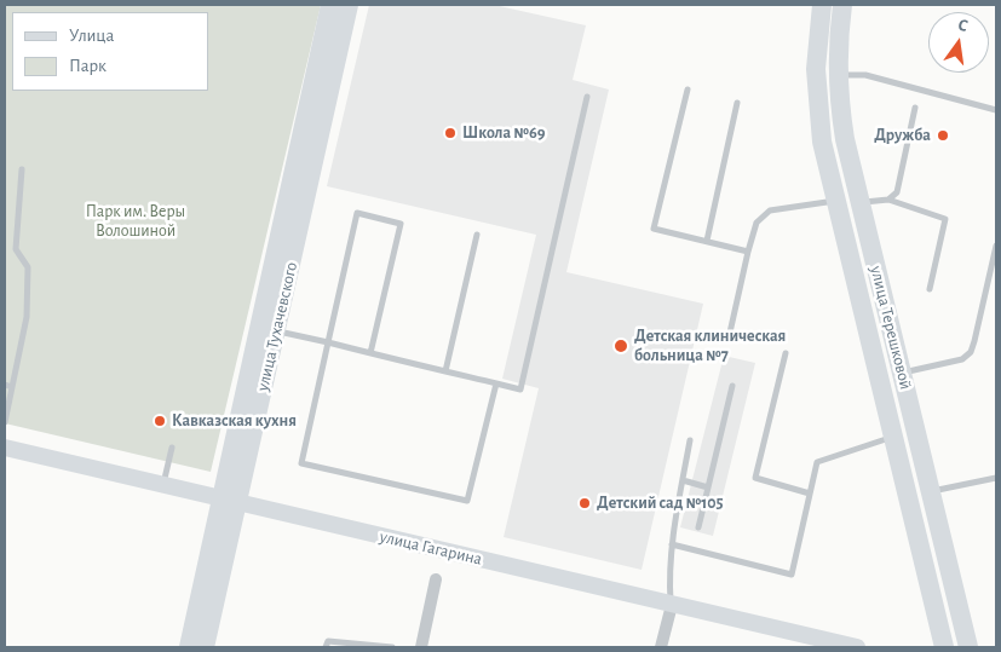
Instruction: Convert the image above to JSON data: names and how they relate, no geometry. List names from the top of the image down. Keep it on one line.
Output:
{"streets":{"main road":["улица Тухачевского","улица Терешковой"],"street":["улица Гагарина"]},"crossings":[["улица Тухачевского","улица Гагарина"]],"parks":["Парк им. Веры Волошиной"],"places":["Школа №69","Дружба","Детская клиническая больница №7","Кавказская кухня","Детский сад №105"],"legend":["Улица","Парк"],"north":"top"}
